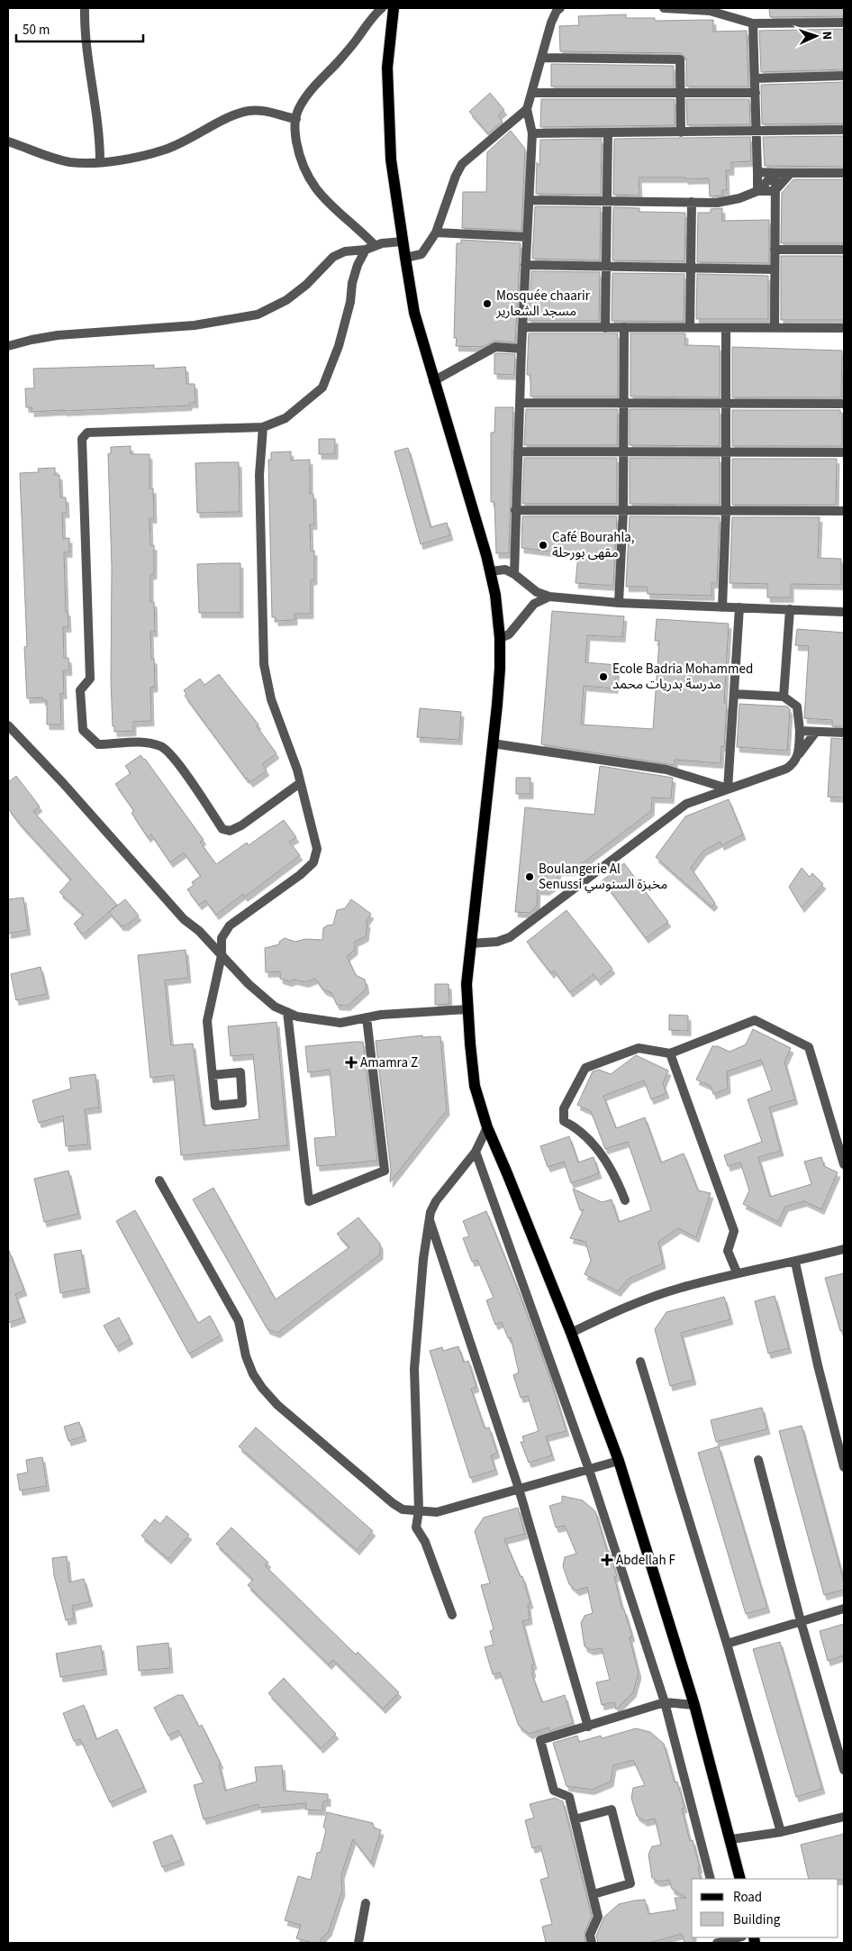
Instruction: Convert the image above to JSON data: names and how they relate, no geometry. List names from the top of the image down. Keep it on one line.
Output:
{"places":{"other":["Mosquée chaarir مسجد الشعارير","Café Bourahla, مقهى بورحلة","Ecole Badria Mohammed مدرسة بدريات محمد","Boulangerie Al Senussi مخبزة السنوسي"],"health":["Amamra Z","Abdellah F"]},"legend":["Road","Building"],"scale_bar":"50 m","north":"right"}
